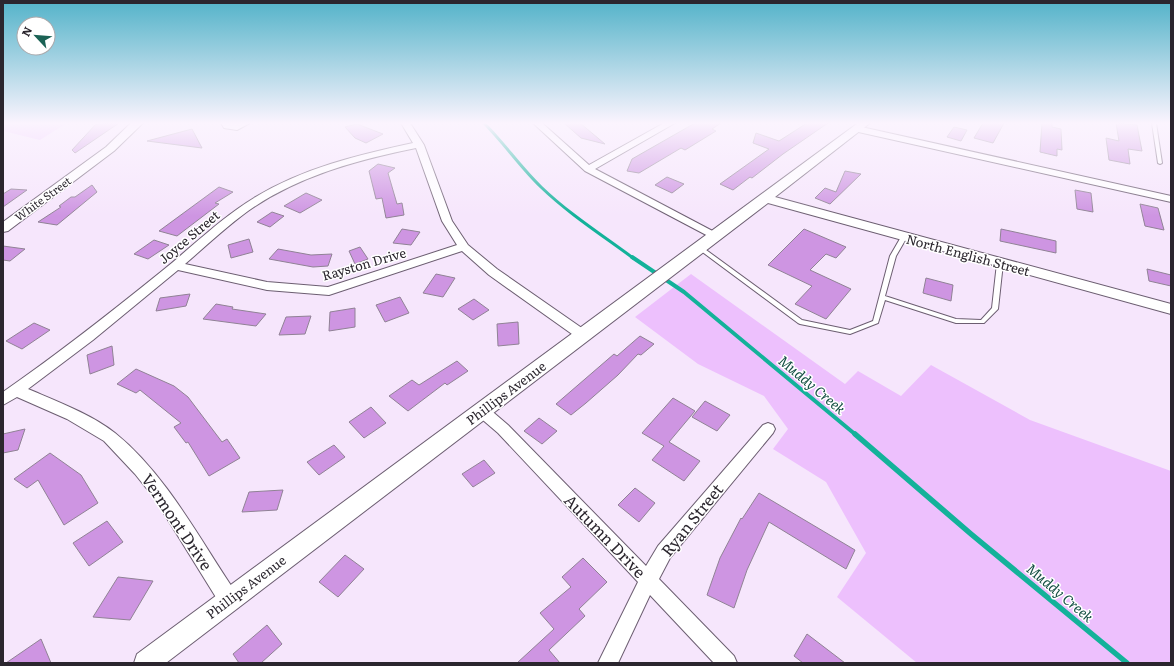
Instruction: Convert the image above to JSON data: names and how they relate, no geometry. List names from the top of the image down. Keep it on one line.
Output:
{"streets":{"street":["White Street","Joyce Street","North English Street","Rayston Drive","Phillips Avenue","Ryan Street","Vermont Drive","Autumn Drive"]},"crossings":[["Joyce Street","Rayston Drive"],["Joyce Street","Vermont Drive"],["North English Street","Phillips Avenue"],["Phillips Avenue","Vermont Drive"],["Phillips Avenue","Autumn Drive"],["Ryan Street","Autumn Drive"]],"water":["Muddy Creek"],"north":"top left"}
